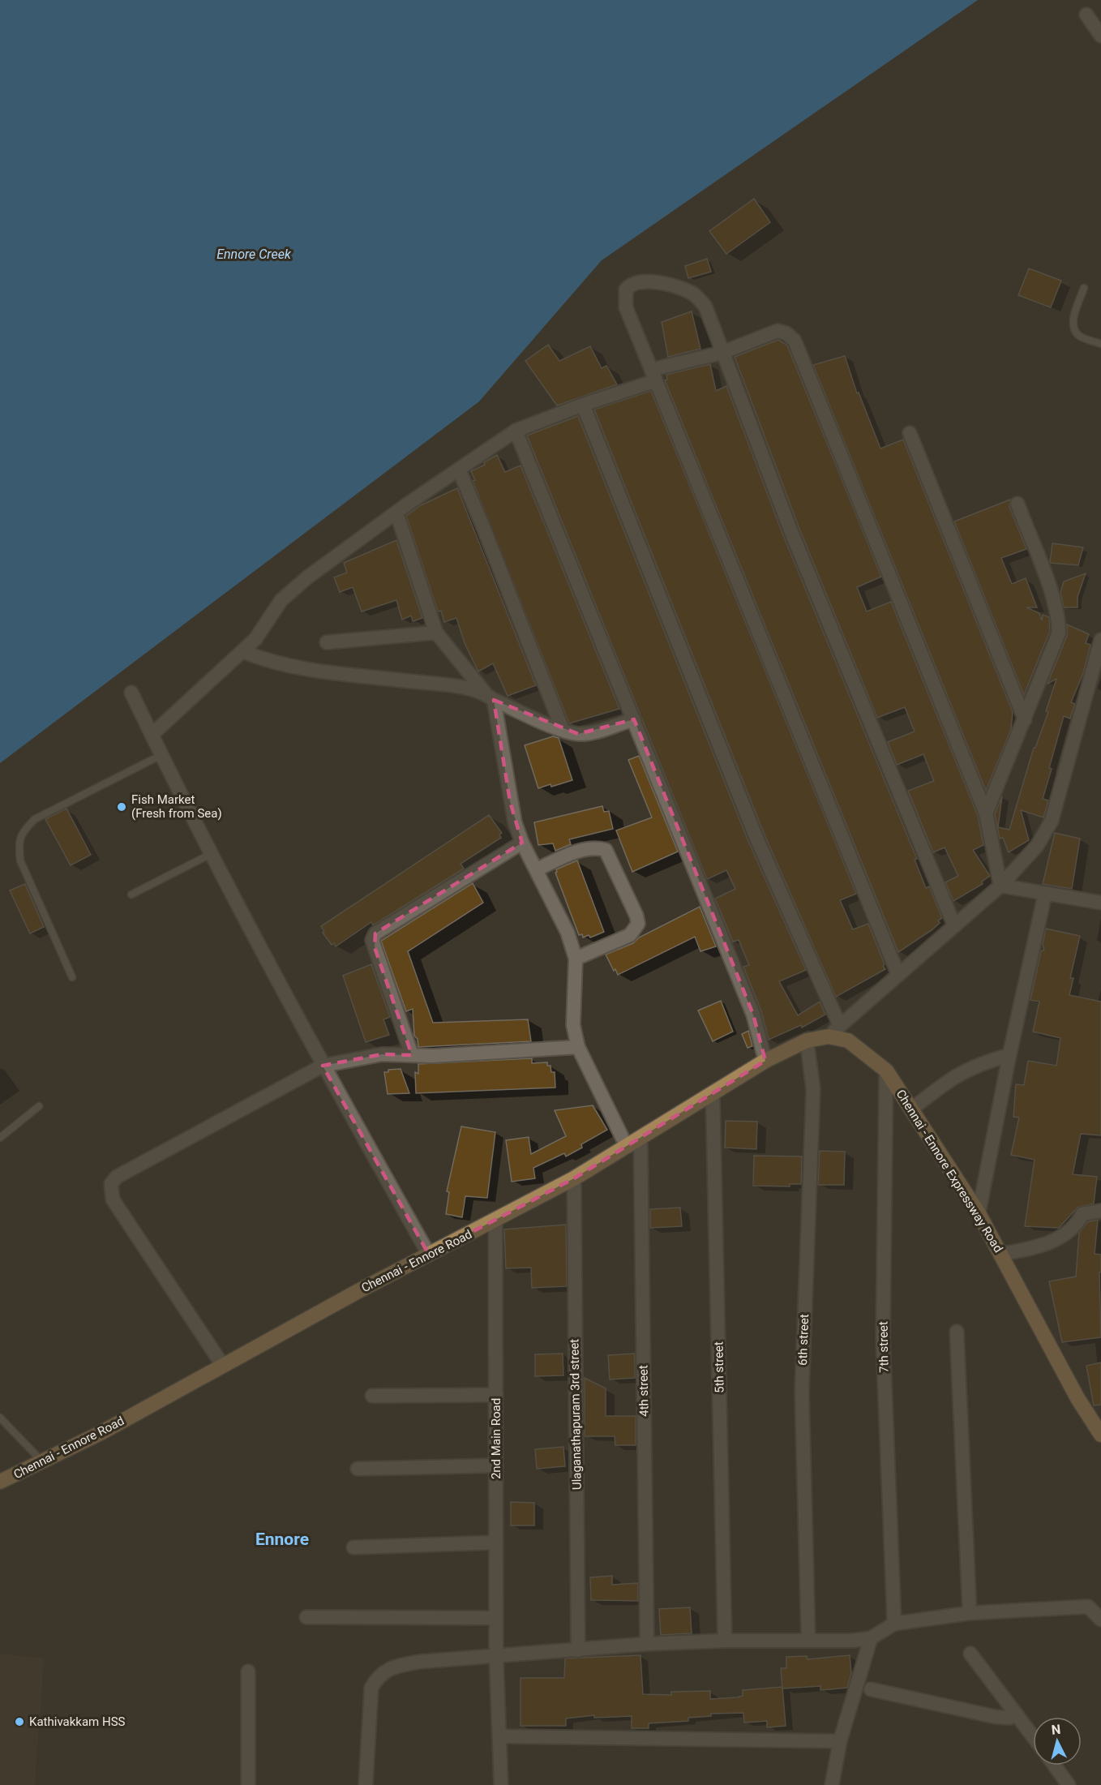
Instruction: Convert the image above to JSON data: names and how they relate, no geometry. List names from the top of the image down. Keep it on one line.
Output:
{"streets":{"main road":["Chennai - Ennore Expressway Road","Chennai - Ennore Road"],"street":["6th street","7th street","5th street","4th street","Ulaganathapuram 3rd street","2nd Main Road"]},"crossings":[["Chennai - Ennore Expressway Road","Chennai - Ennore Road"],["Chennai - Ennore Expressway Road","7th street"],["Chennai - Ennore Road","6th street"],["Chennai - Ennore Road","5th street"],["Chennai - Ennore Road","4th street"],["Chennai - Ennore Road","Ulaganathapuram 3rd street"],["Chennai - Ennore Road","2nd Main Road"]],"districts":["Ennore"],"water":["Ennore Creek"],"places":["Fish Market (Fresh from Sea)","Kathivakkam HSS"],"north":"top"}
